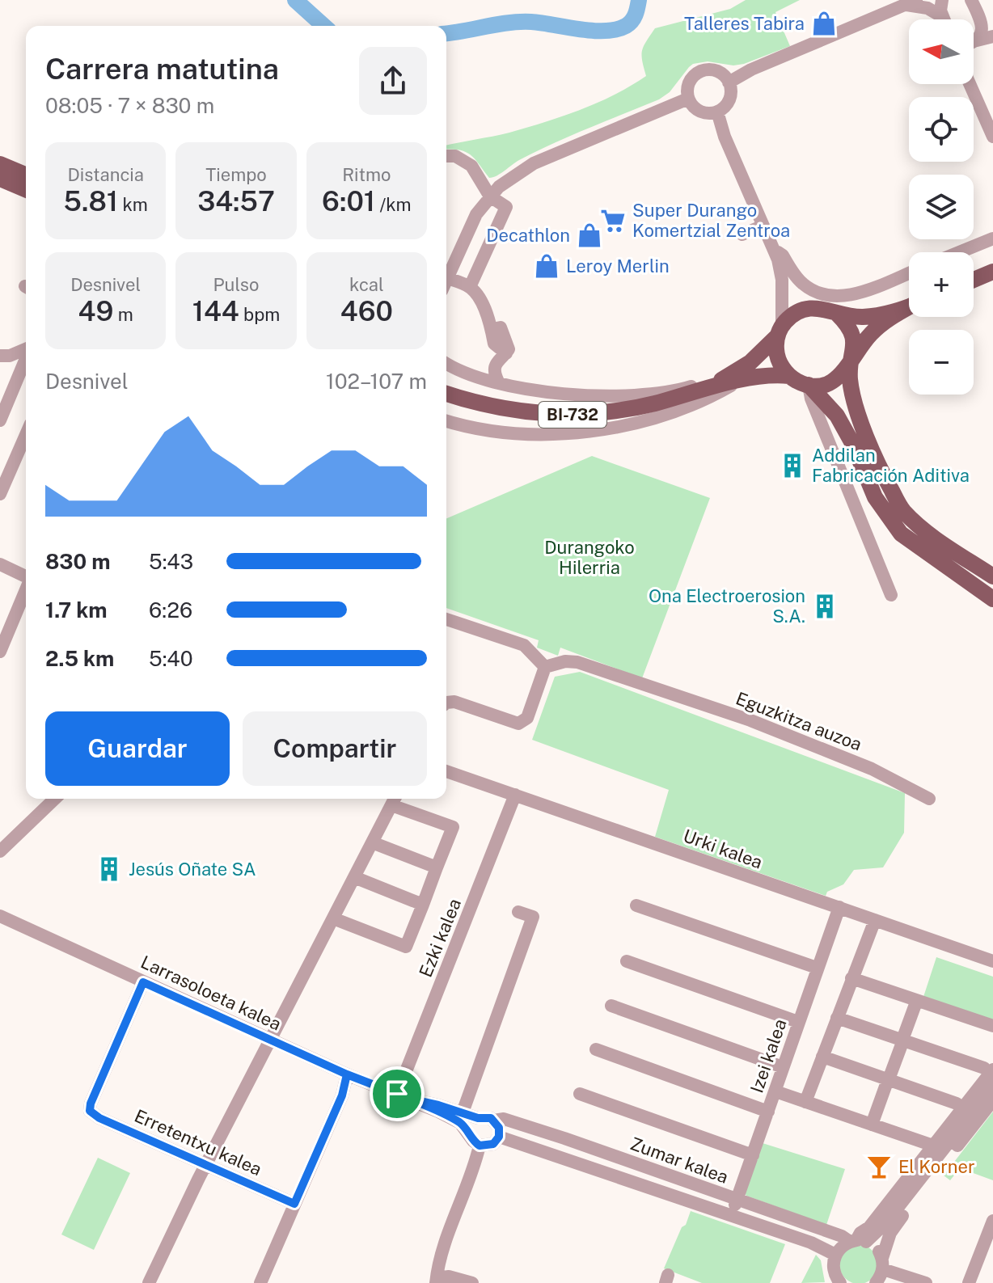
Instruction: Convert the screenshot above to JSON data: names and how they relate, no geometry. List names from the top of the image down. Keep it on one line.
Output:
{"streets":{"main road":["BI-732"],"street":["Eguzkitza auzoa","Urki kalea","Ezki kalea","Larrasoloeta kalea","Izei kalea","Erretentxu kalea","Zumar kalea"]},"crossings":[["Urki kalea","Ezki kalea"],["Urki kalea","Izei kalea"],["Ezki kalea","Larrasoloeta kalea"],["Larrasoloeta kalea","Erretentxu kalea"],["Izei kalea","Zumar kalea"]],"parks":["Durangoko Hilerria"],"places":{"shop":["Talleres Tabira","Decathlon","Leroy Merlin"],"supermarket":["Super Durango Komertzial Zentroa"],"building":["Addilan Fabricación Aditiva","Ona Electroerosion S.A.","Jesús Oñate SA"],"bar":["El Korner"]},"north":"left","page":{"map_buttons":["+","−"],"heading":["Carrera matutina","08:05 · 7 × 830 m"],"stats":[["Distancia","5.81 km"],["Tiempo","34:57"],["Ritmo","6:01 /km"],["Desnivel","49 m"],["Pulso","144 bpm"],["kcal","460"]],"chart":["Desnivel","102–107 m"],"list":[{"name":"830 m","note":"5:43"},{"name":"1.7 km","note":"6:26"},{"name":"2.5 km","note":"5:40"}],"buttons":["Guardar","Compartir"]}}
